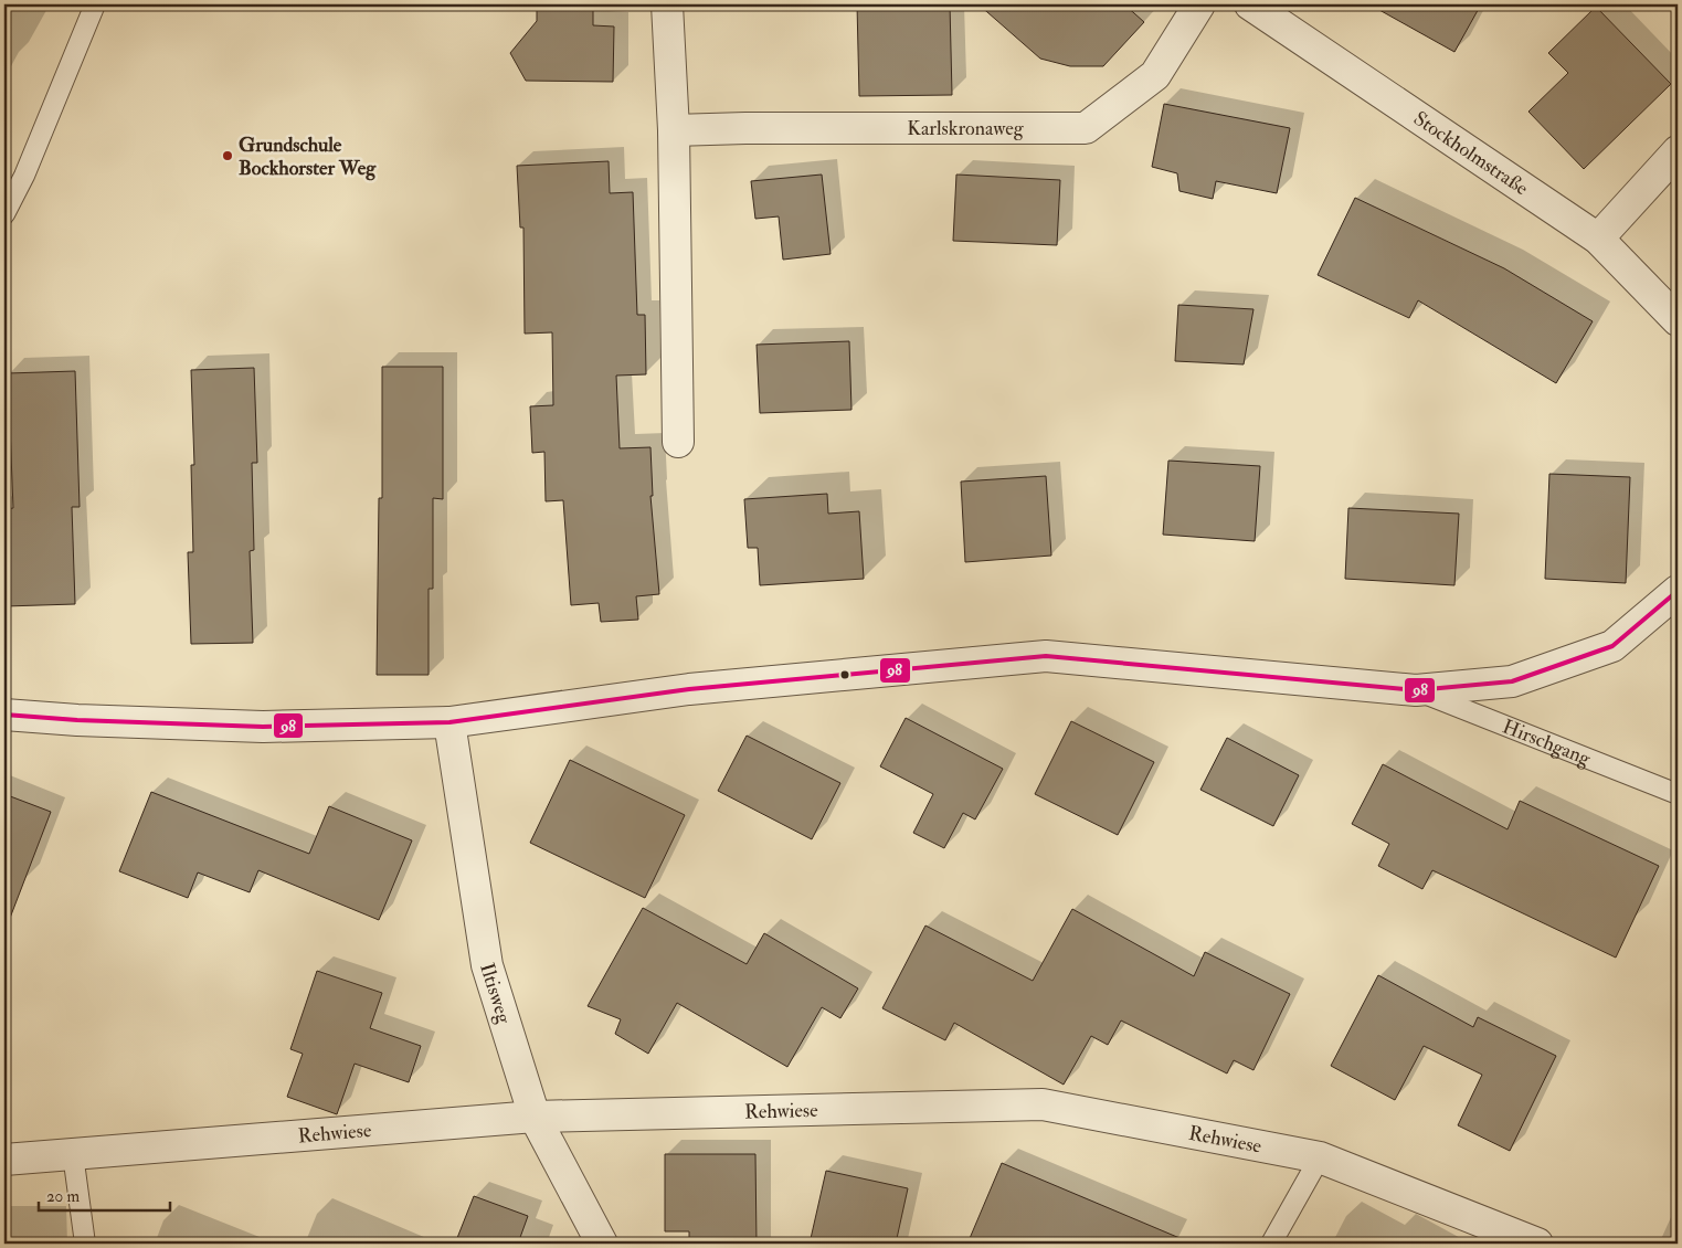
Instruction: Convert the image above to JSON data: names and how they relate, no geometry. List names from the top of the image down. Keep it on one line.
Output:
{"streets":{"street":["Karlskronaweg","Stockholmstraße","Hirschgang","Iltisweg","Rehwiese"]},"crossings":[["Hirschgang","Iltisweg"],["Iltisweg","Rehwiese"]],"places":["Grundschule Bockhorster Weg"],"lines":["transit line 98"],"scale_bar":"20 m"}
